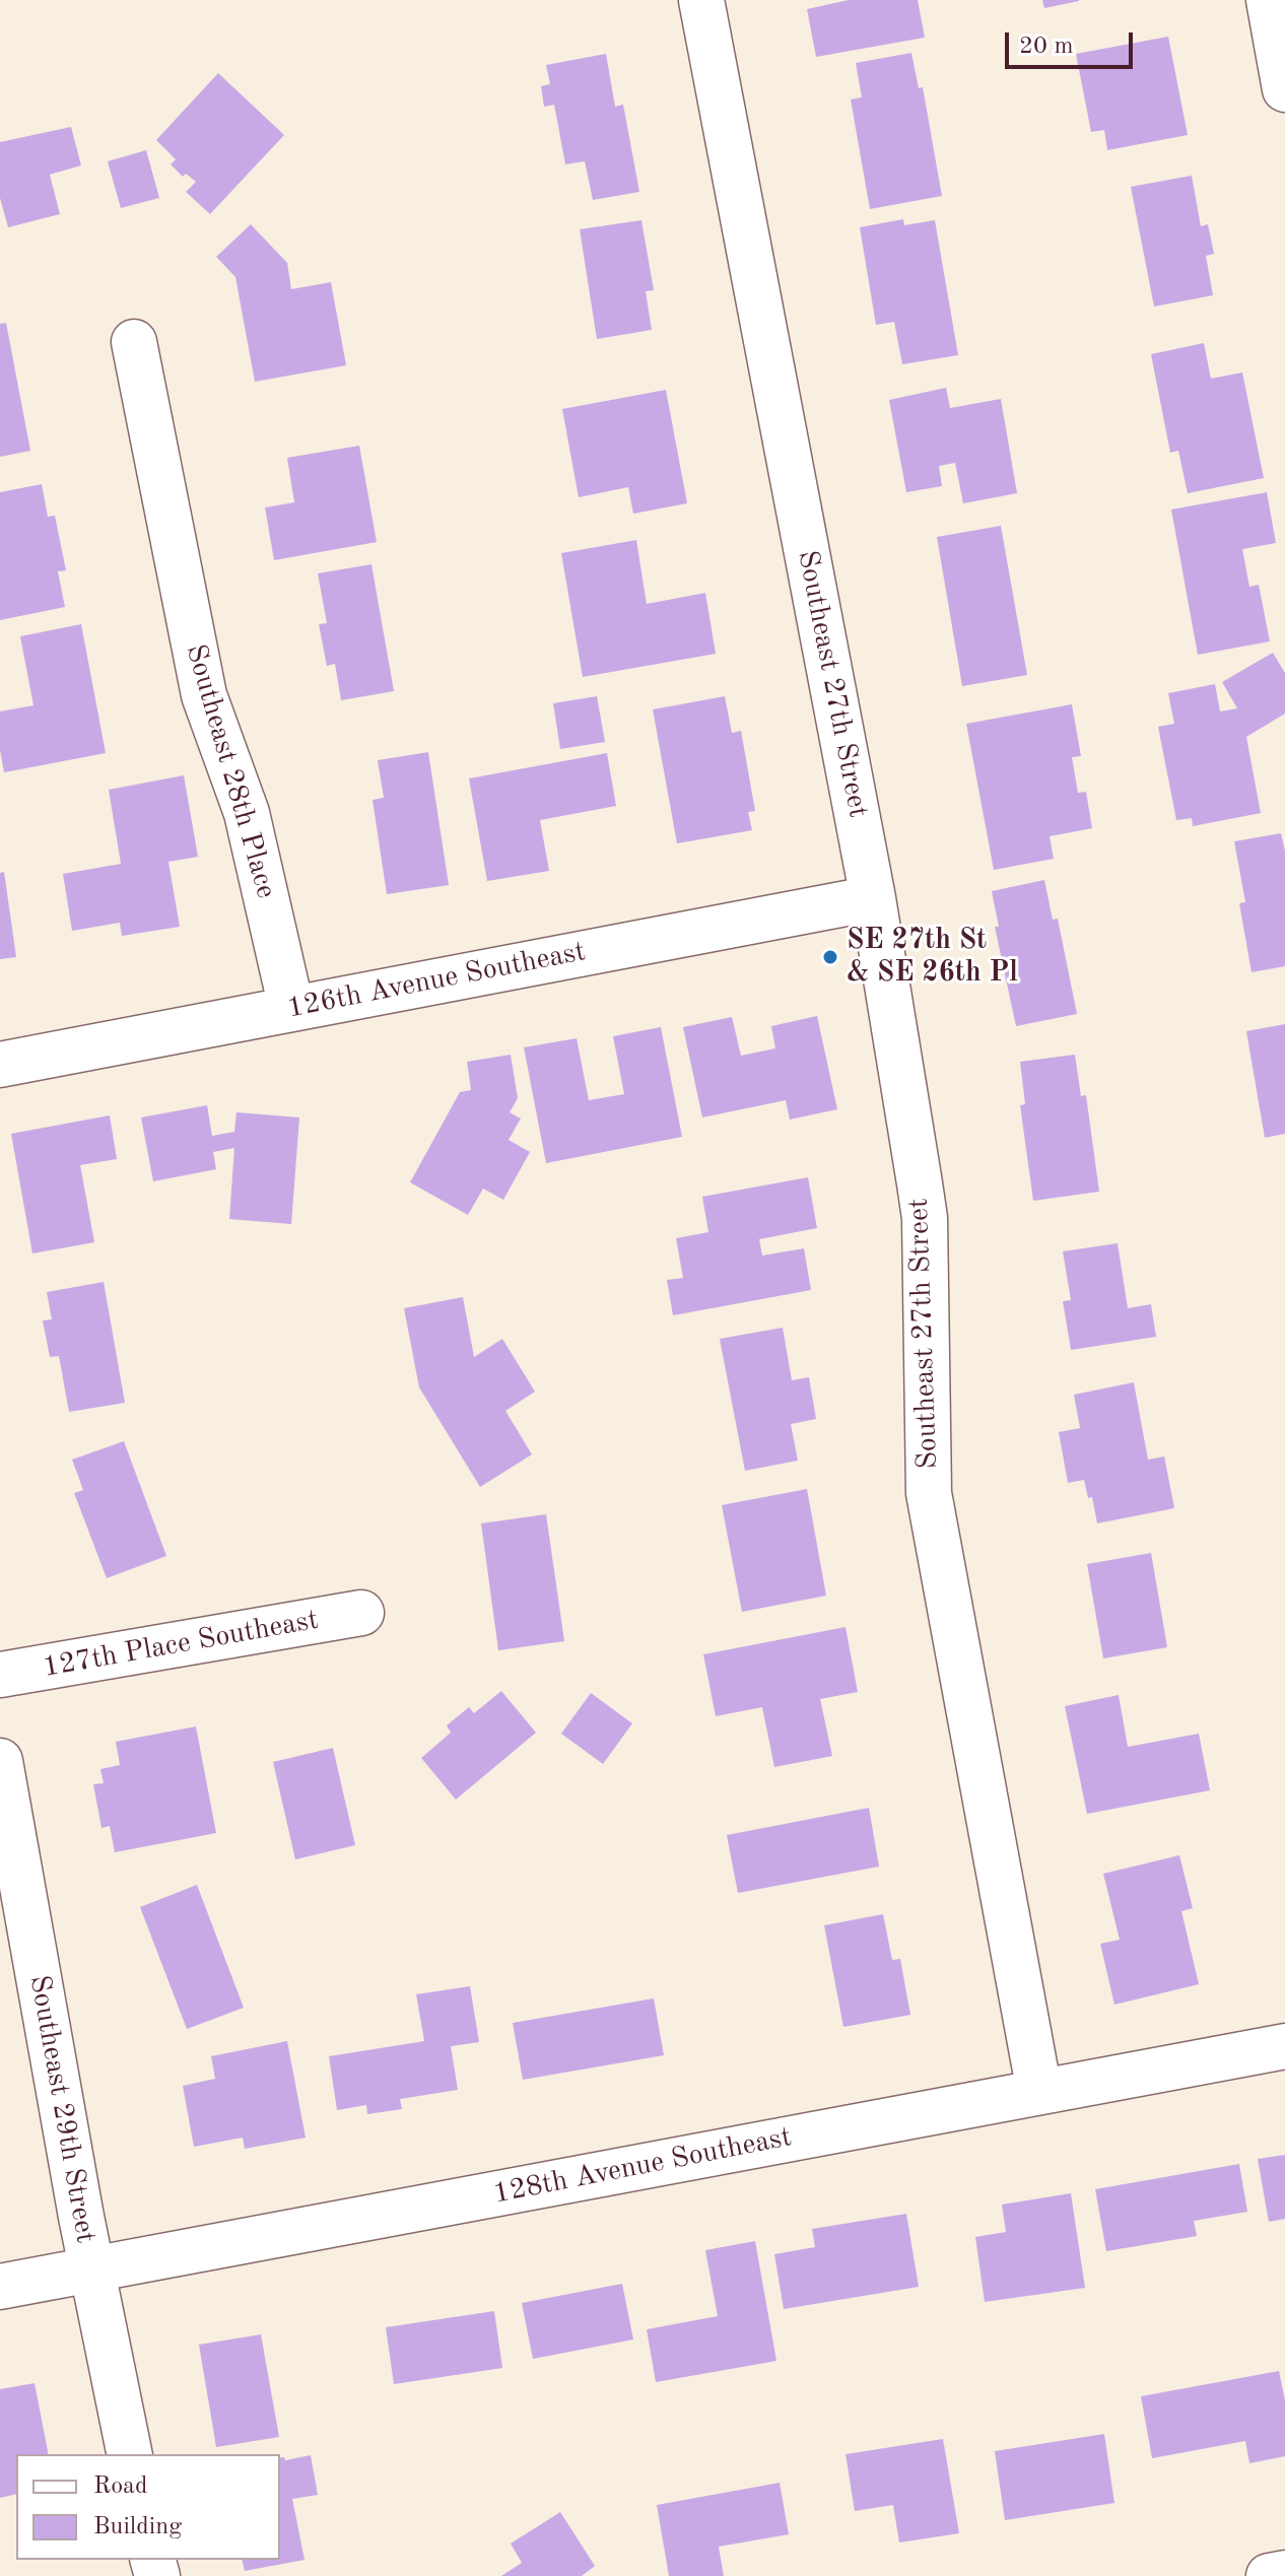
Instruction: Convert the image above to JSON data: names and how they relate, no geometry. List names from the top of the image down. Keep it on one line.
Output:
{"streets":{"street":["Southeast 27th Street","Southeast 28th Place","126th Avenue Southeast","127th Place Southeast","Southeast 29th Street","128th Avenue Southeast"]},"crossings":[["Southeast 27th Street","126th Avenue Southeast"],["Southeast 27th Street","128th Avenue Southeast"],["Southeast 28th Place","126th Avenue Southeast"],["Southeast 29th Street","128th Avenue Southeast"]],"places":["SE 27th St & SE 26th Pl"],"legend":["Road","Building"],"scale_bar":"20 m"}
